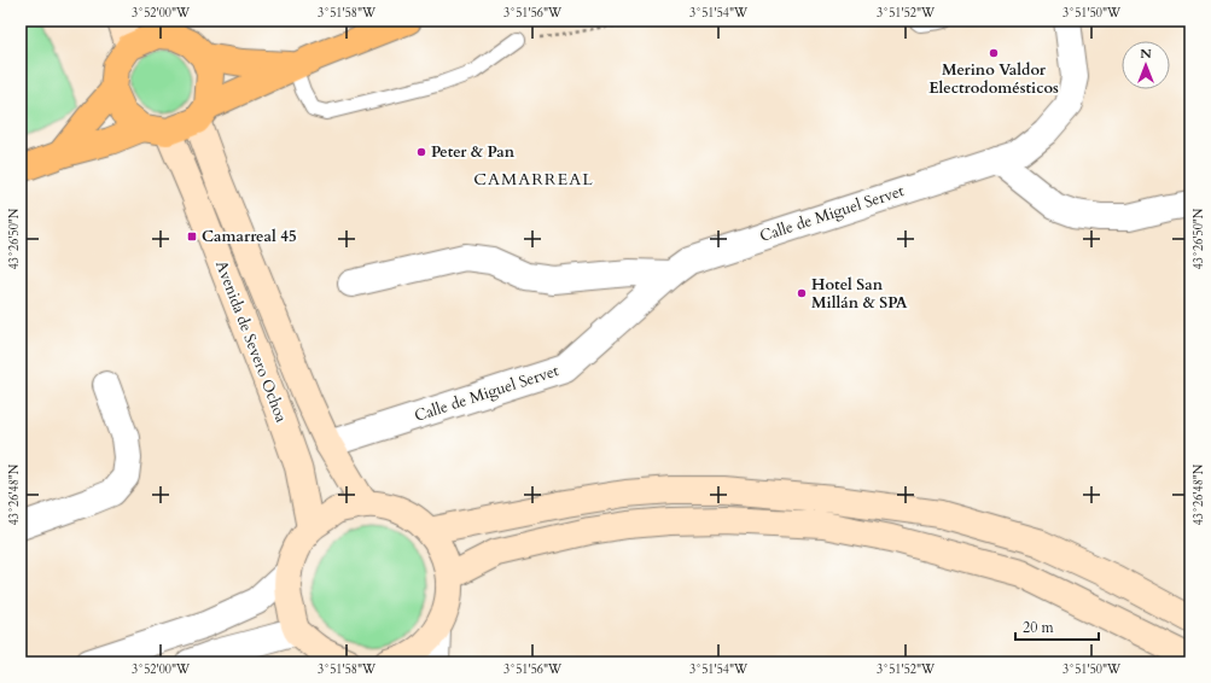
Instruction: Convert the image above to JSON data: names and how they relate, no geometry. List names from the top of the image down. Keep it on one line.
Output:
{"streets":{"main road":["Avenida de Severo Ochoa"],"street":["Calle de Miguel Servet"]},"crossings":[["Calle de Miguel Servet","Avenida de Severo Ochoa"]],"districts":["CAMARREAL"],"places":{"other":["Merino Valdor Electrodomésticos","Peter & Pan","Hotel San Millán & SPA"],"transit":["Camarreal 45"]},"scale_bar":"20 m","north":"top","coordinates":["3°52'00\"W","3°51'58\"W","3°51'56\"W","3°51'54\"W","3°51'52\"W","3°51'50\"W","43°26'50\"N","43°26'48\"N"]}
